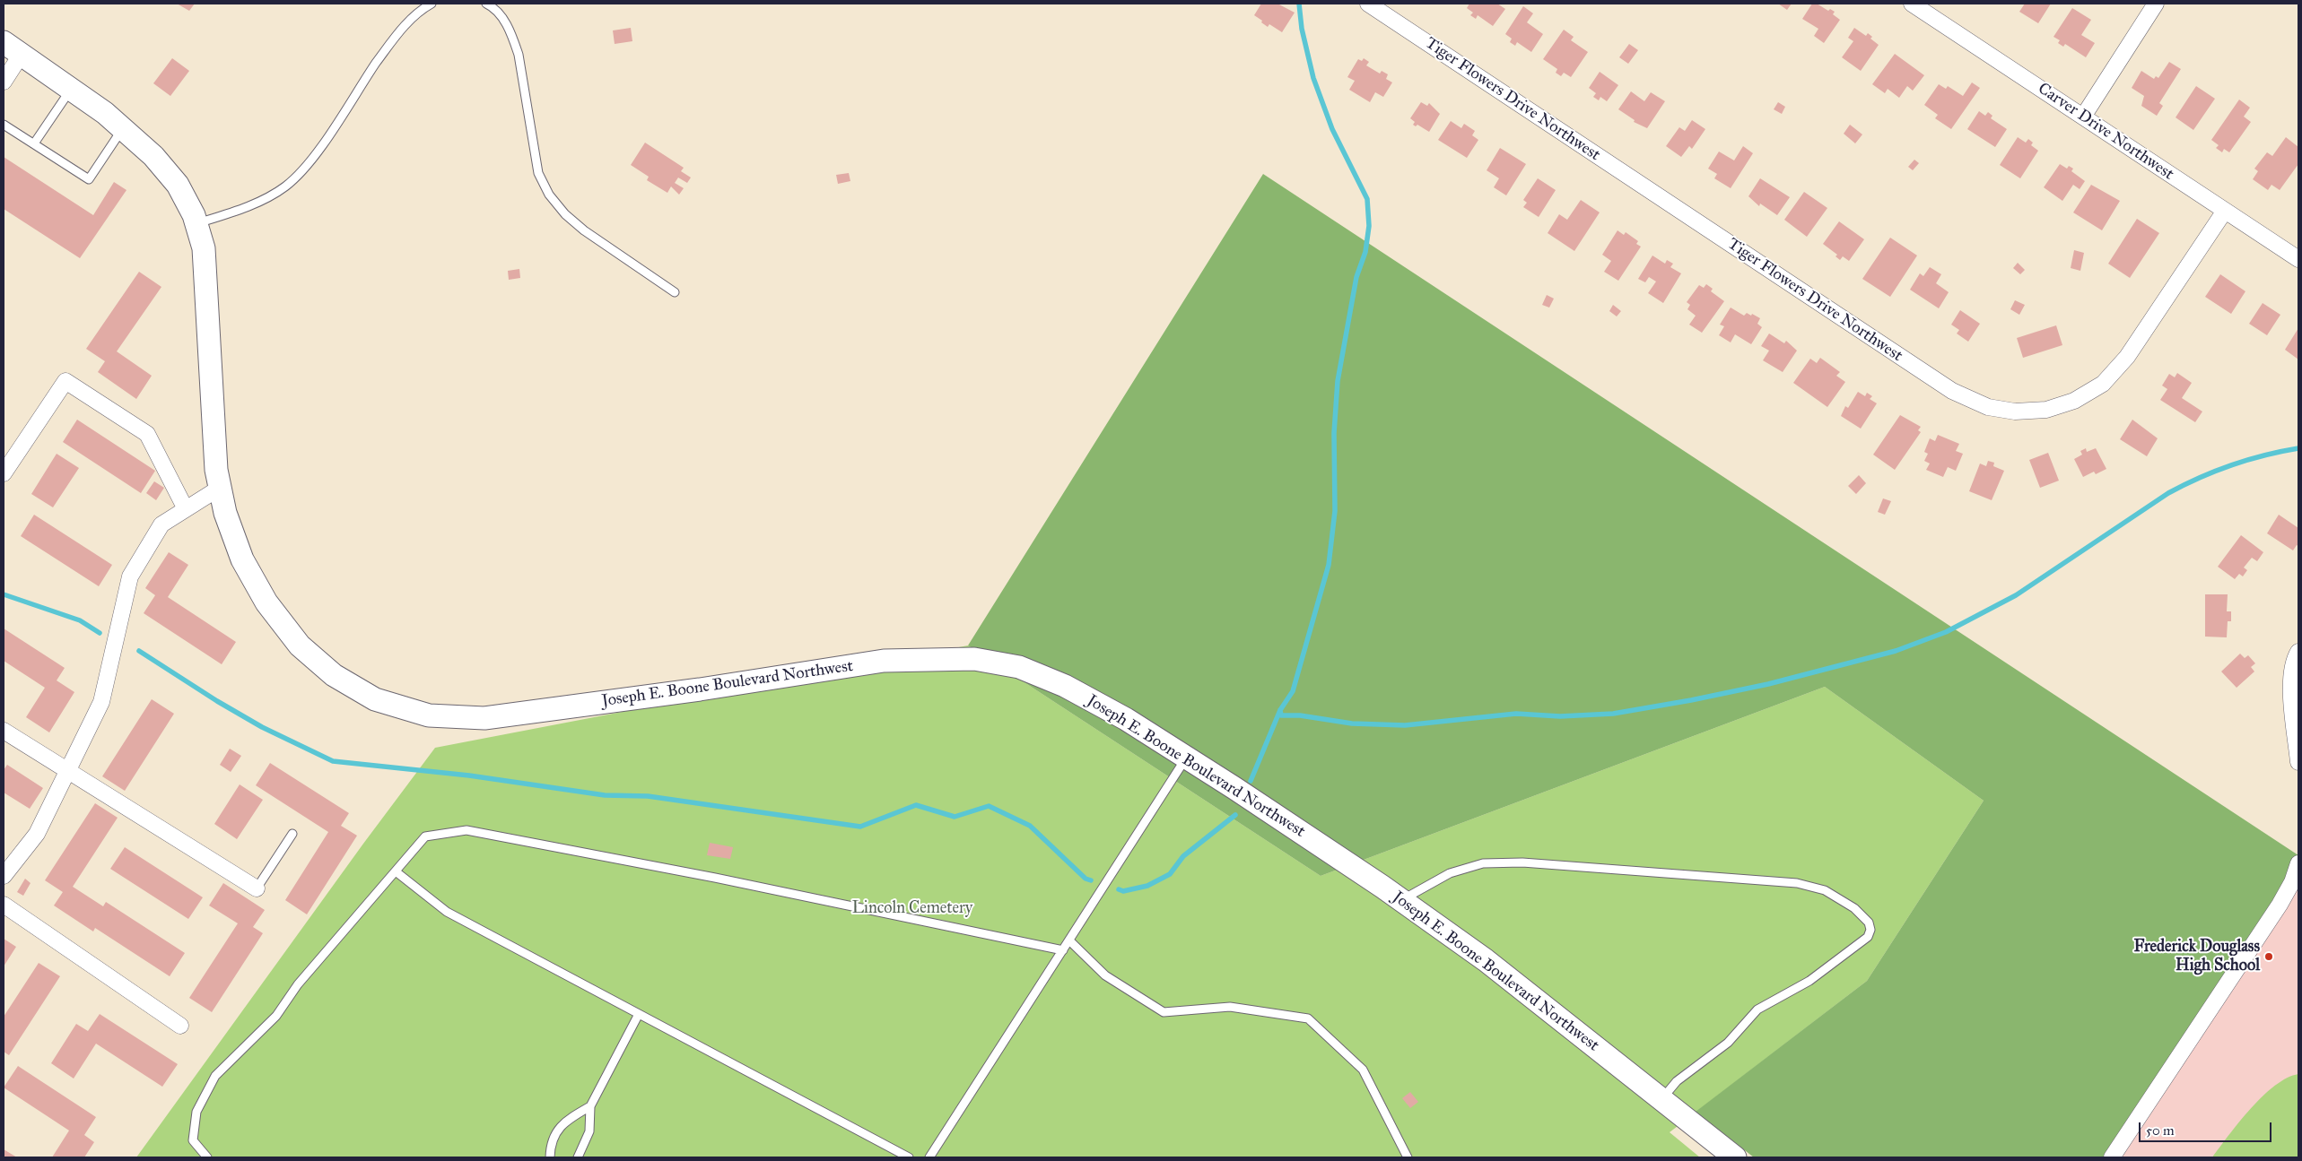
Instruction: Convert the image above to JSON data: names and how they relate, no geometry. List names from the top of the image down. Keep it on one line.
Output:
{"streets":{"main road":["Joseph E. Boone Boulevard Northwest"],"street":["Tiger Flowers Drive Northwest","Carver Drive Northwest"]},"crossings":[["Tiger Flowers Drive Northwest","Carver Drive Northwest"]],"parks":["Lincoln Cemetery"],"places":["Frederick Douglass High School"],"scale_bar":"50 m"}
